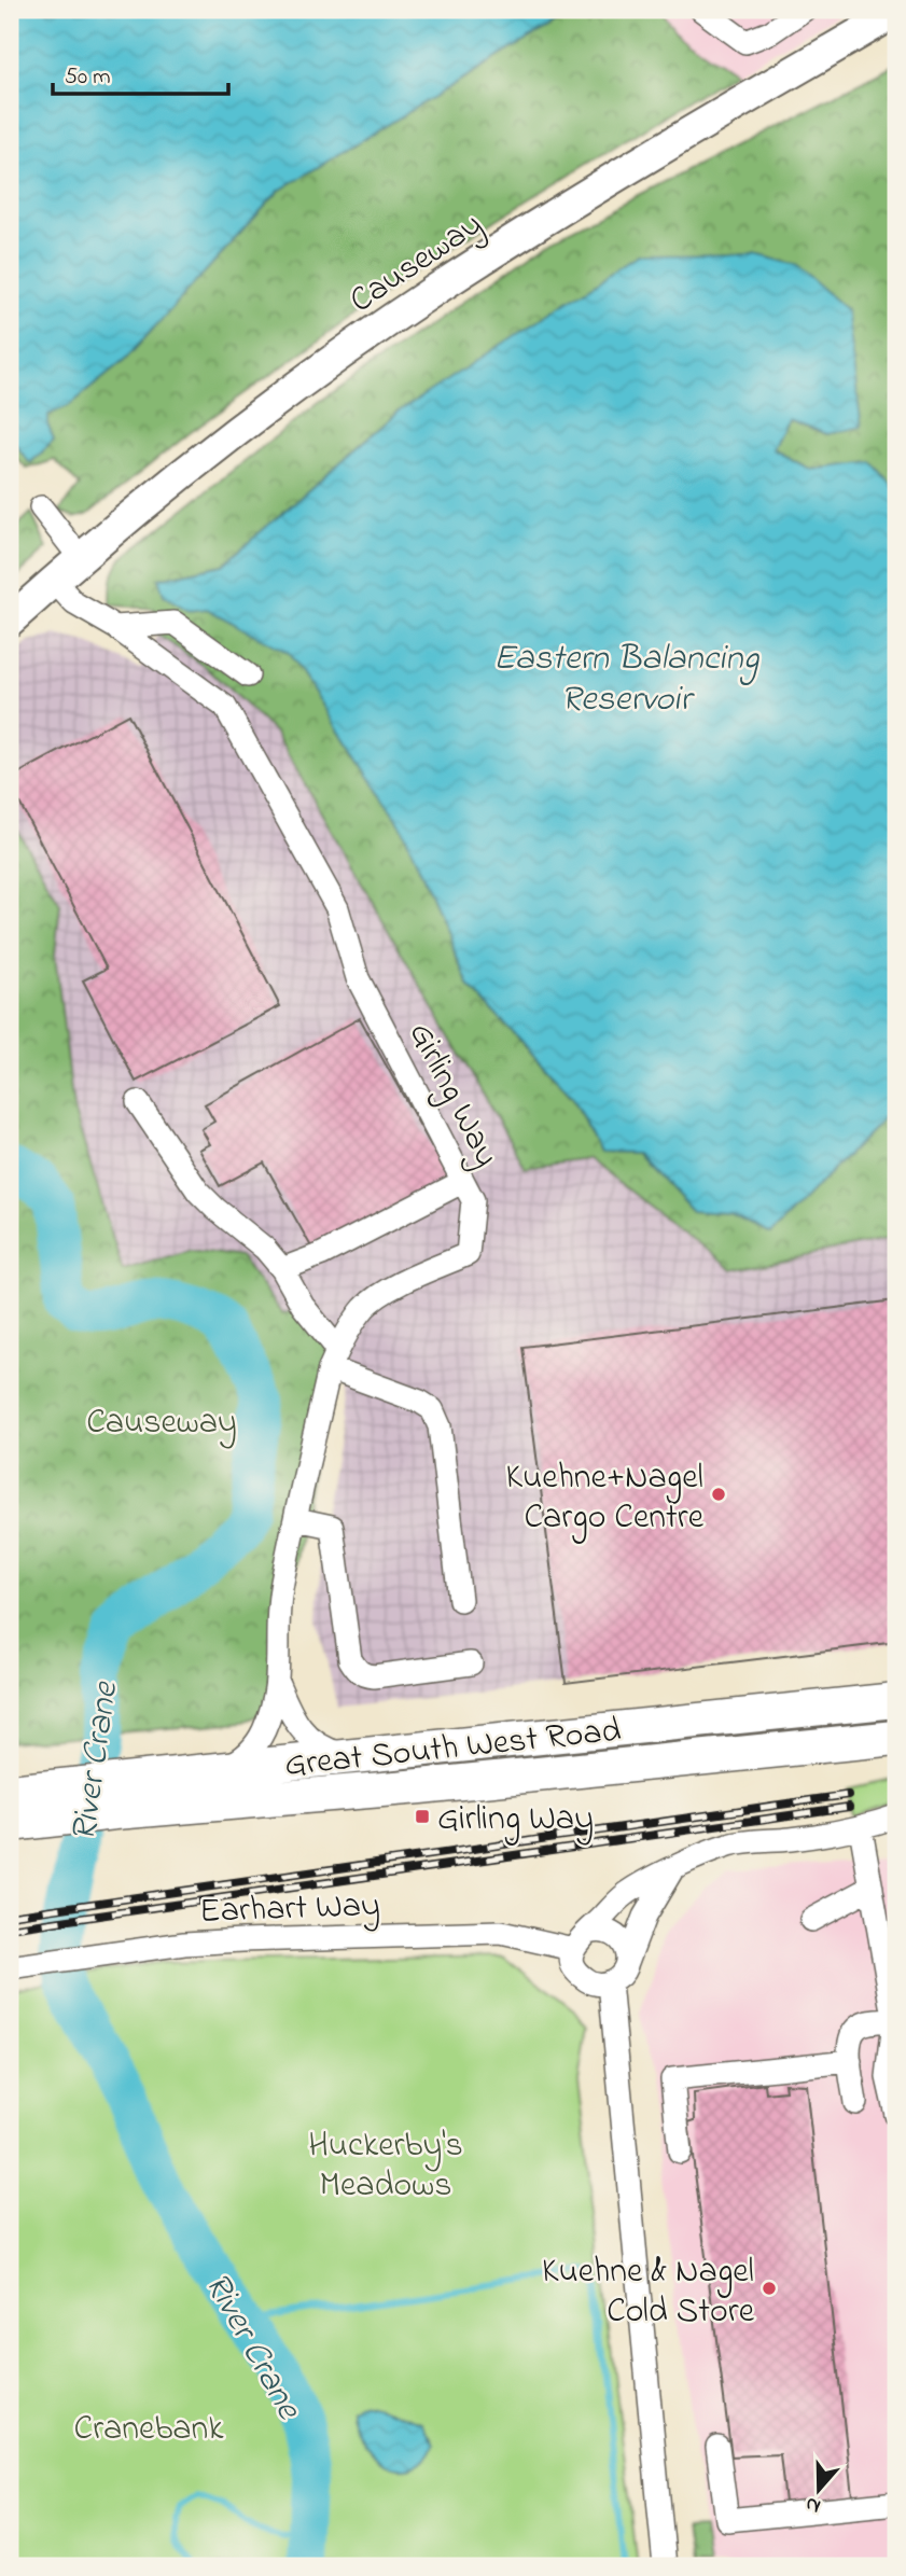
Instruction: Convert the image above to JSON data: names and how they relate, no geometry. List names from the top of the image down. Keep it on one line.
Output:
{"streets":{"highway":["Great South West Road"],"main road":["Causeway"],"street":["Girling Way","Earhart Way"]},"crossings":[["Causeway","Girling Way"],["Girling Way","Great South West Road"]],"water":["Eastern Balancing Reservoir","River Crane"],"parks":["Causeway","Huckerby's Meadows","Cranebank"],"places":{"other":["Kuehne+Nagel Cargo Centre","Kuehne & Nagel Cold Store"],"transit":["Girling Way"]},"scale_bar":"50 m","north":"bottom"}
